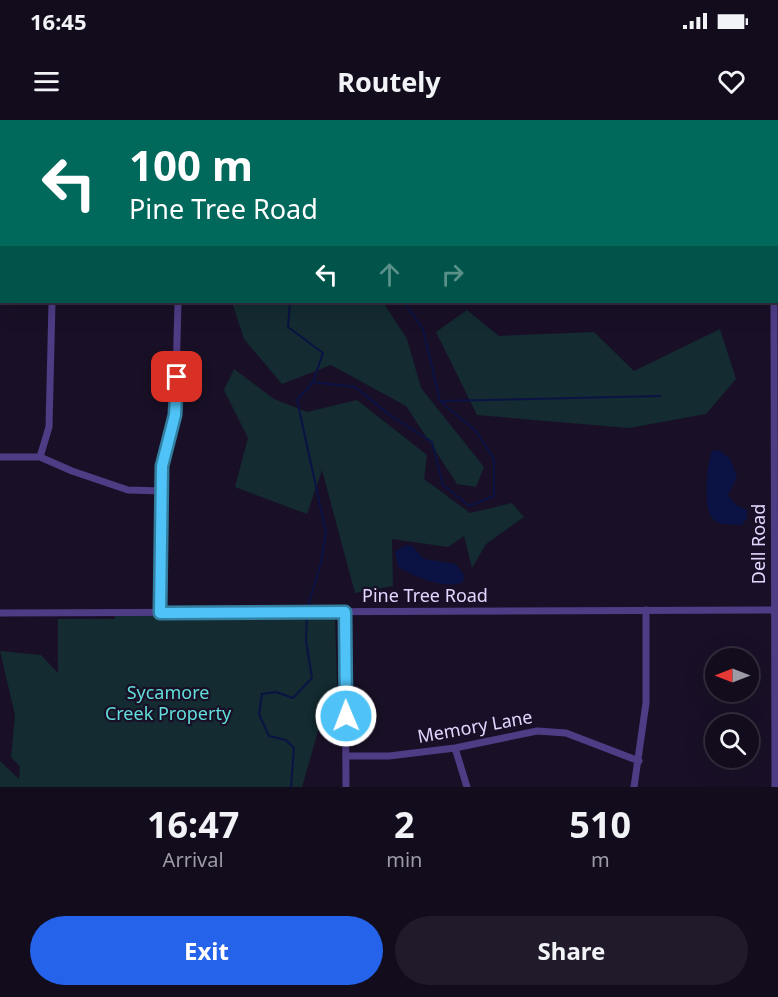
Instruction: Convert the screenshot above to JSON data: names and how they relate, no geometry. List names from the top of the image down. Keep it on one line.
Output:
{"streets":{"street":["Dell Road","Pine Tree Road","Memory Lane"]},"crossings":[["Dell Road","Pine Tree Road"]],"parks":["Sycamore Creek Property"],"north":"left","page":{"status":"16:45","header":"Routely","turn":["100 m","Pine Tree Road"],"eta":["16:47","Arrival","2","min","510","m"],"buttons":["Exit","Share"]}}
